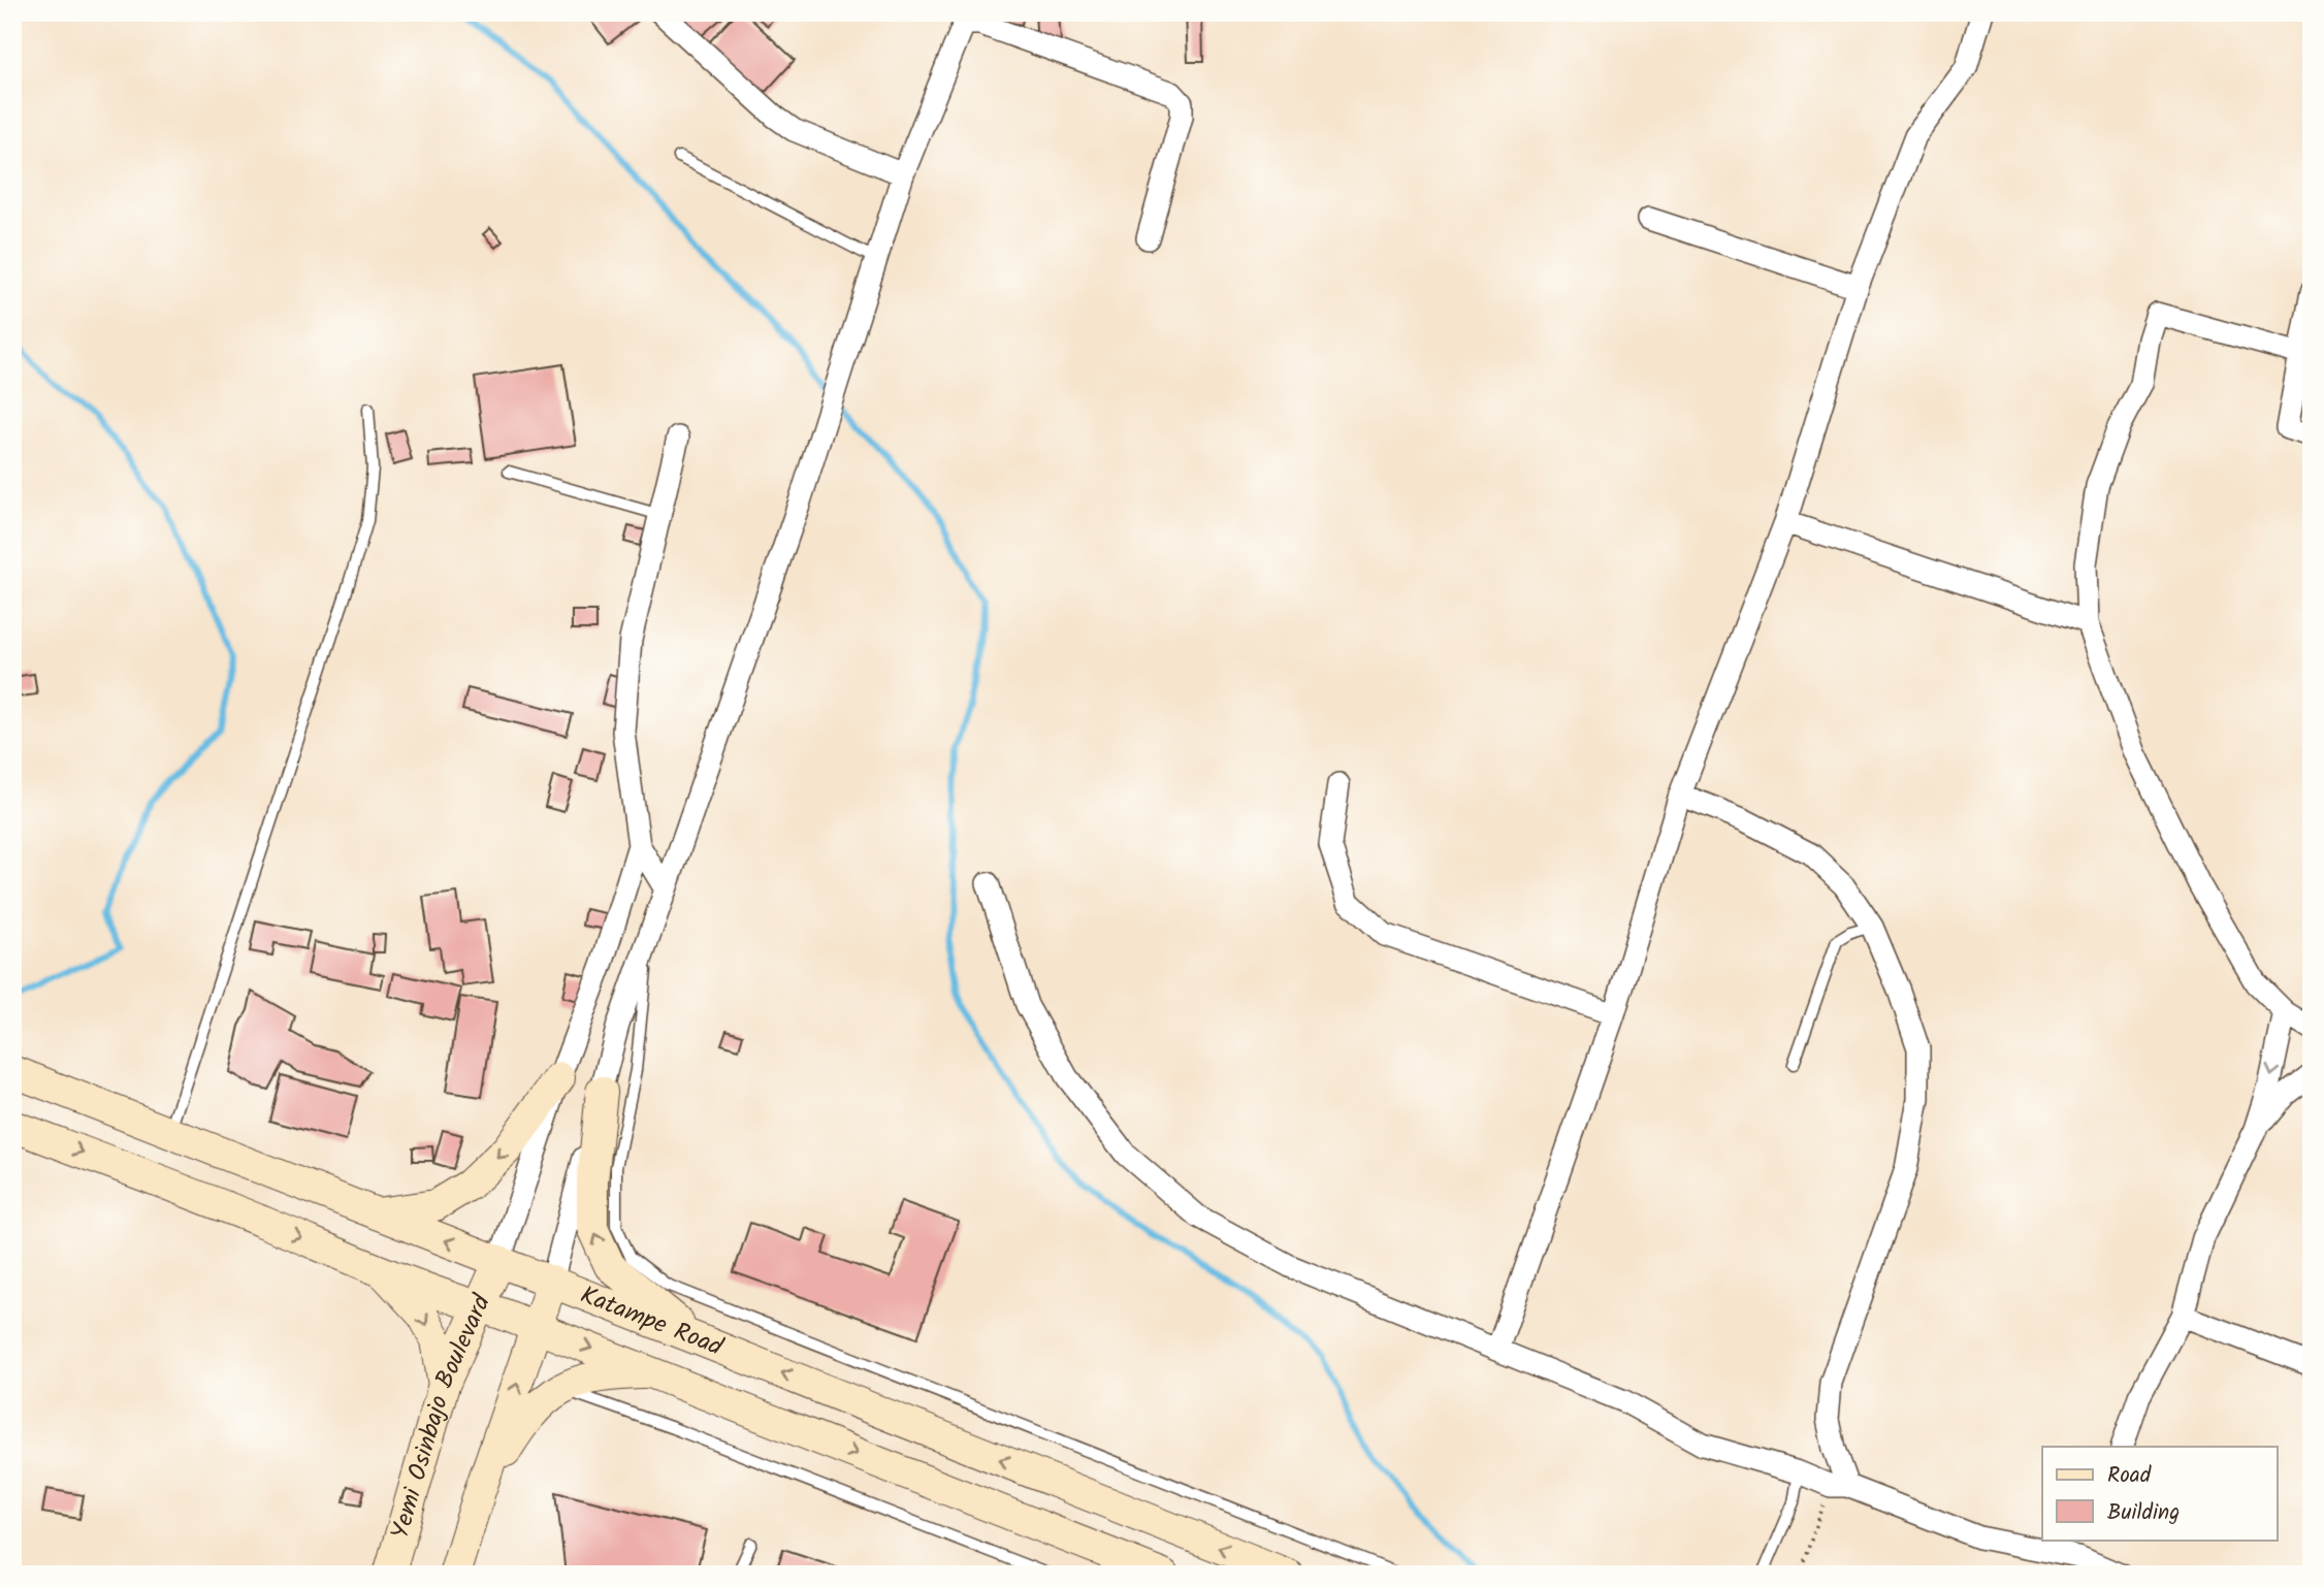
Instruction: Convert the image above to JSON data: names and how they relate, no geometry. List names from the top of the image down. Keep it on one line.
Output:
{"streets":{"main road":["Katampe Road","Yemi Osinbajo Boulevard"]},"crossings":[["Katampe Road","Yemi Osinbajo Boulevard"]],"legend":["Road","Building"]}
